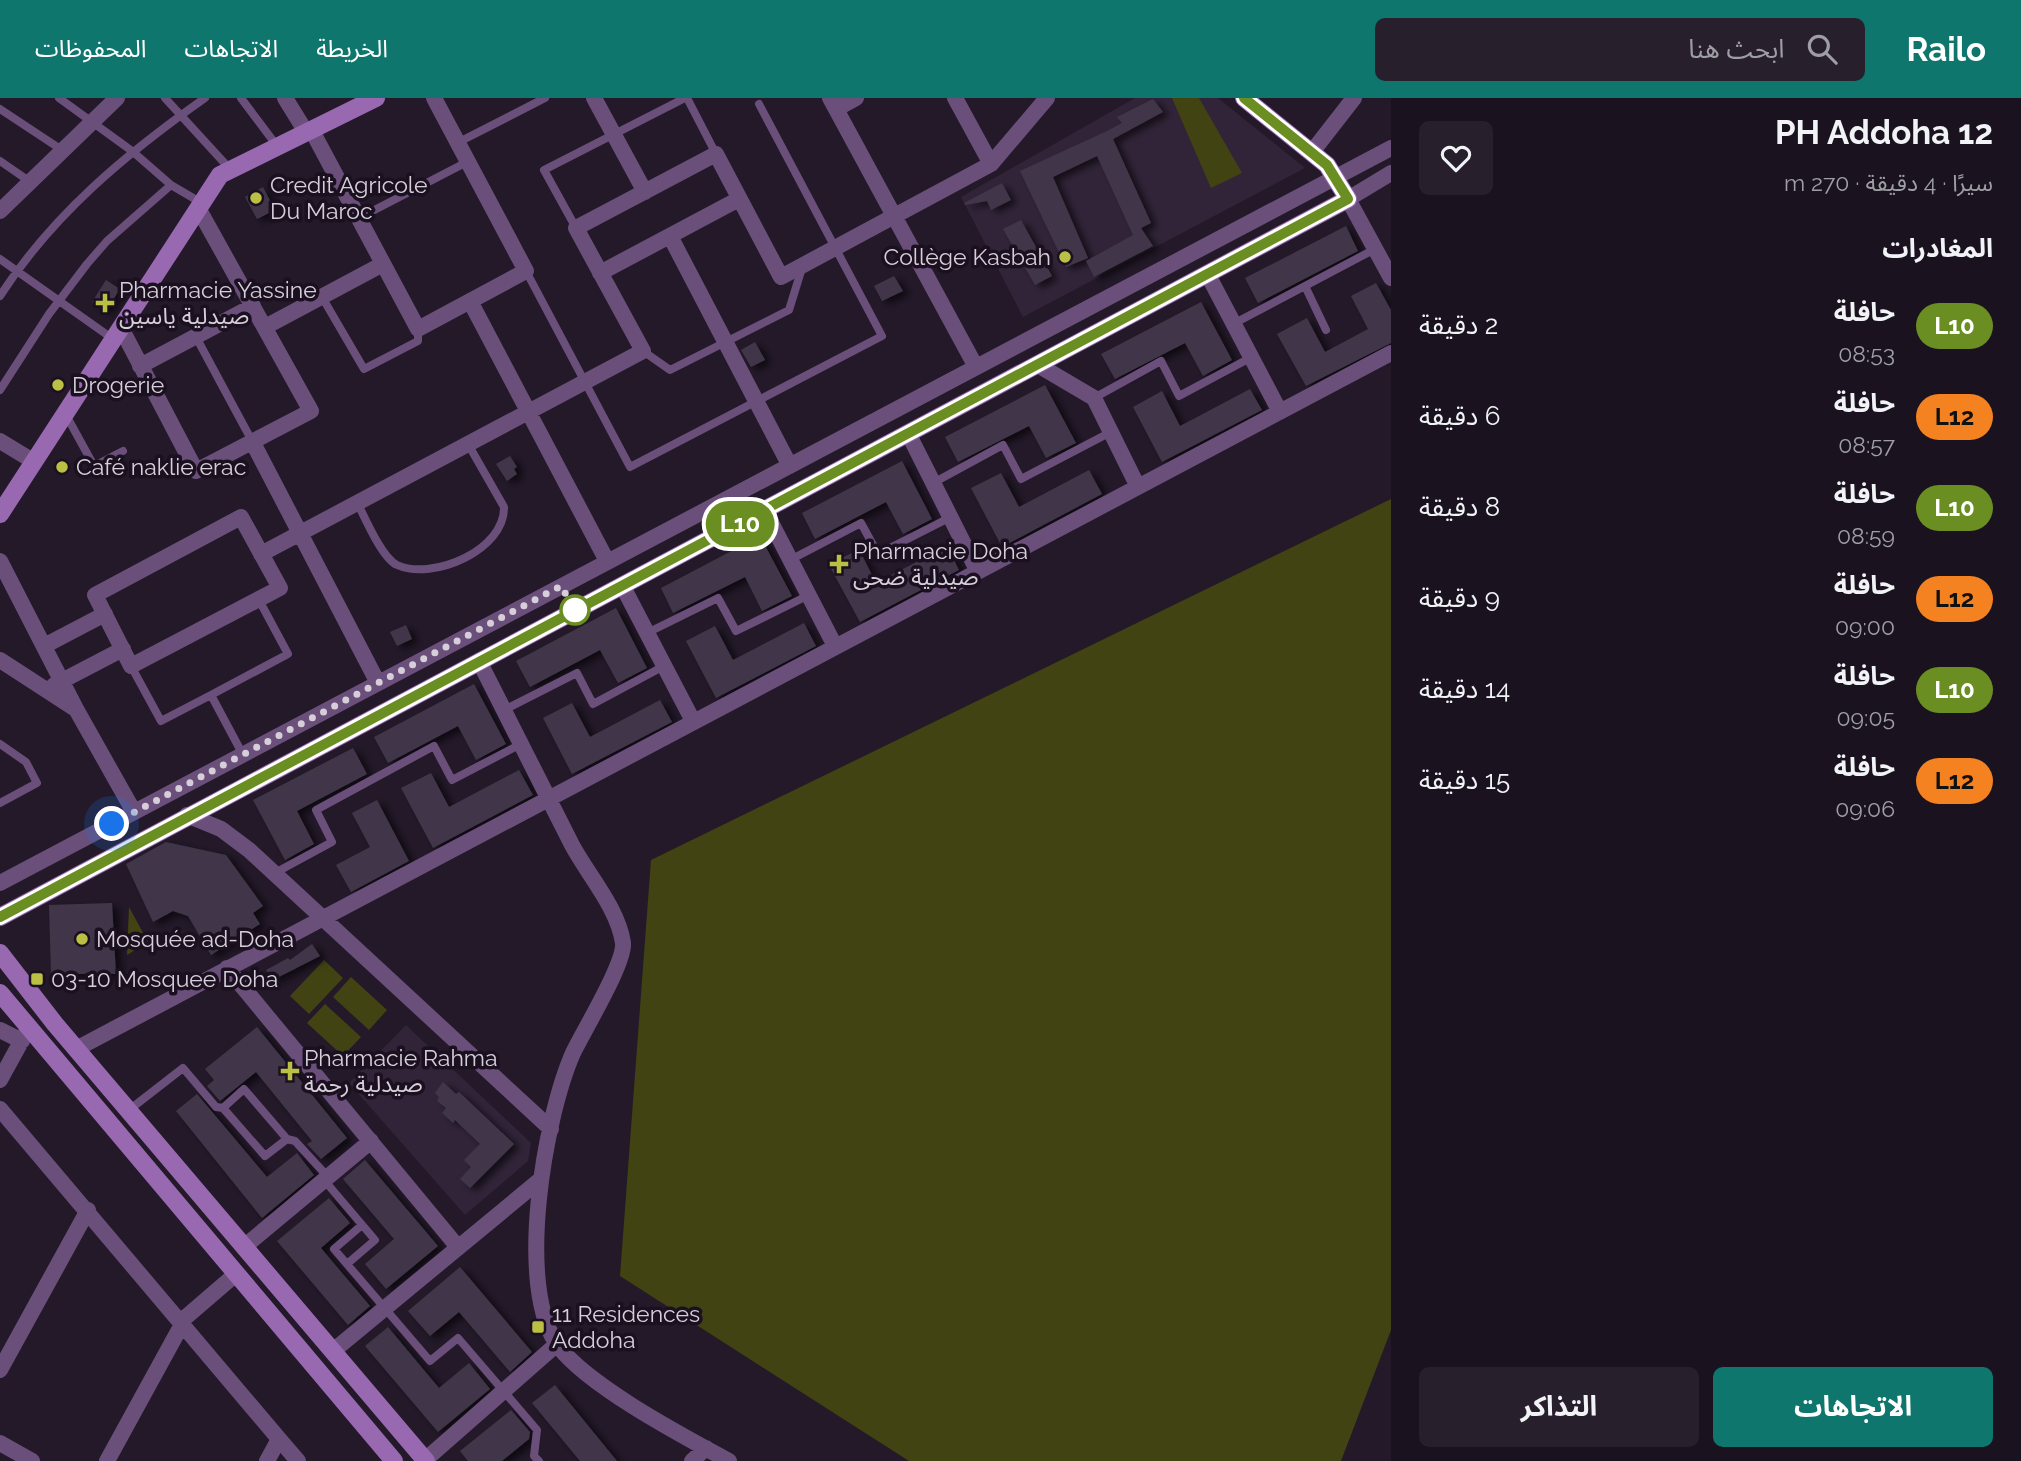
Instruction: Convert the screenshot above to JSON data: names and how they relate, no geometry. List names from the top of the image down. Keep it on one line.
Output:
{"places":{"other":["Credit Agricole Du Maroc","Collège Kasbah","Drogerie","Café naklie erac","Mosquée ad-Doha"],"health":["Pharmacie Yassine صيدلية ياسين","Pharmacie Doha صيدلية ضحى","Pharmacie Rahma صيدلية رحمة"],"transit":["03-10 Mosquee Doha","11 Residences Addoha"]},"lines":["bus line L10"],"page":{"header":"Railo","search":"ابحث هنا","nav":["الخريطة","الاتجاهات","المحفوظات"],"heading":[["12 PH Addoha","سيرًا · 4 دقيقة · 270 m"],"المغادرات"],"on_map":"L10","list":[{"mark":"L10","name":"حافلة","note":"08:53","value":"2 دقيقة"},{"mark":"L12","name":"حافلة","note":"08:57","value":"6 دقيقة"},{"mark":"L10","name":"حافلة","note":"08:59","value":"8 دقيقة"},{"mark":"L12","name":"حافلة","note":"09:00","value":"9 دقيقة"},{"mark":"L10","name":"حافلة","note":"09:05","value":"14 دقيقة"},{"mark":"L12","name":"حافلة","note":"09:06","value":"15 دقيقة"}],"buttons":["الاتجاهات","التذاكر"]}}
